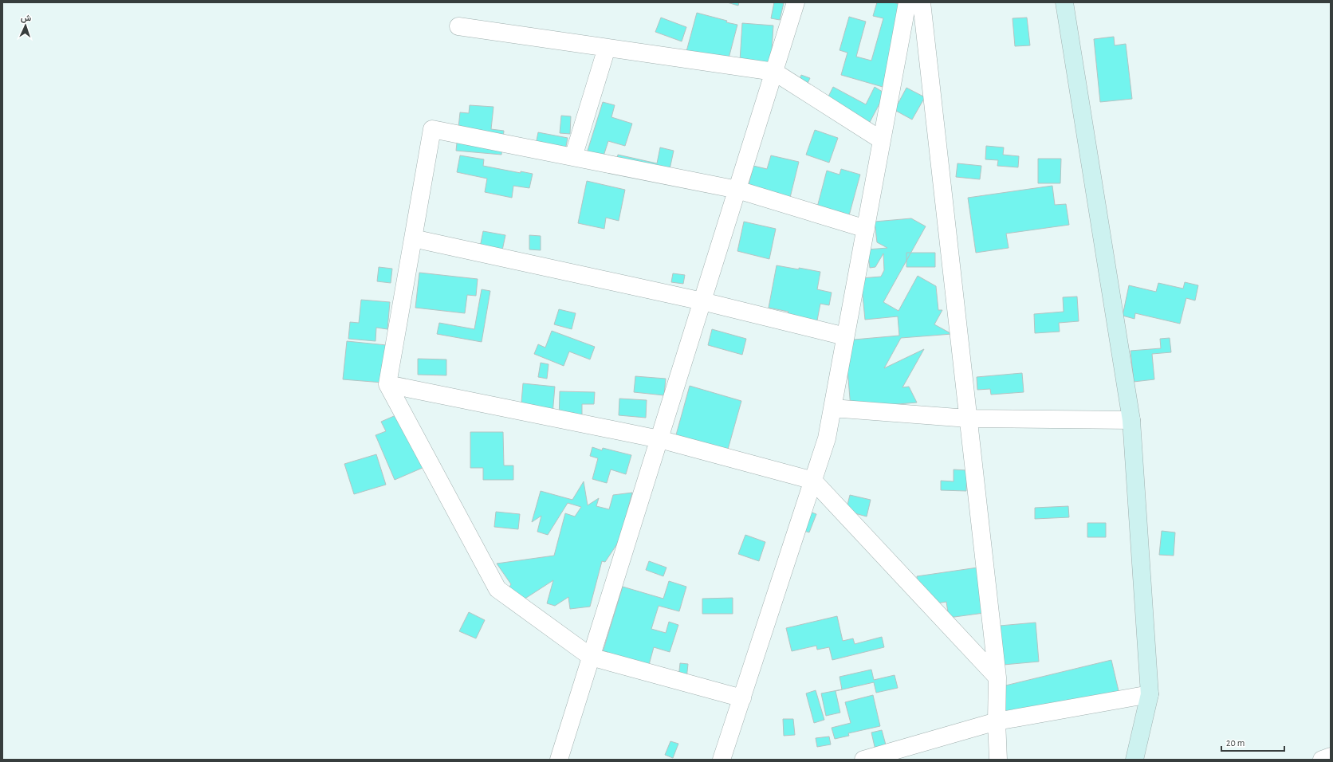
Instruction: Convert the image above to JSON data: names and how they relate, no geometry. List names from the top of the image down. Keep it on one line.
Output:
{"scale_bar":"20 m","north":"top"}
